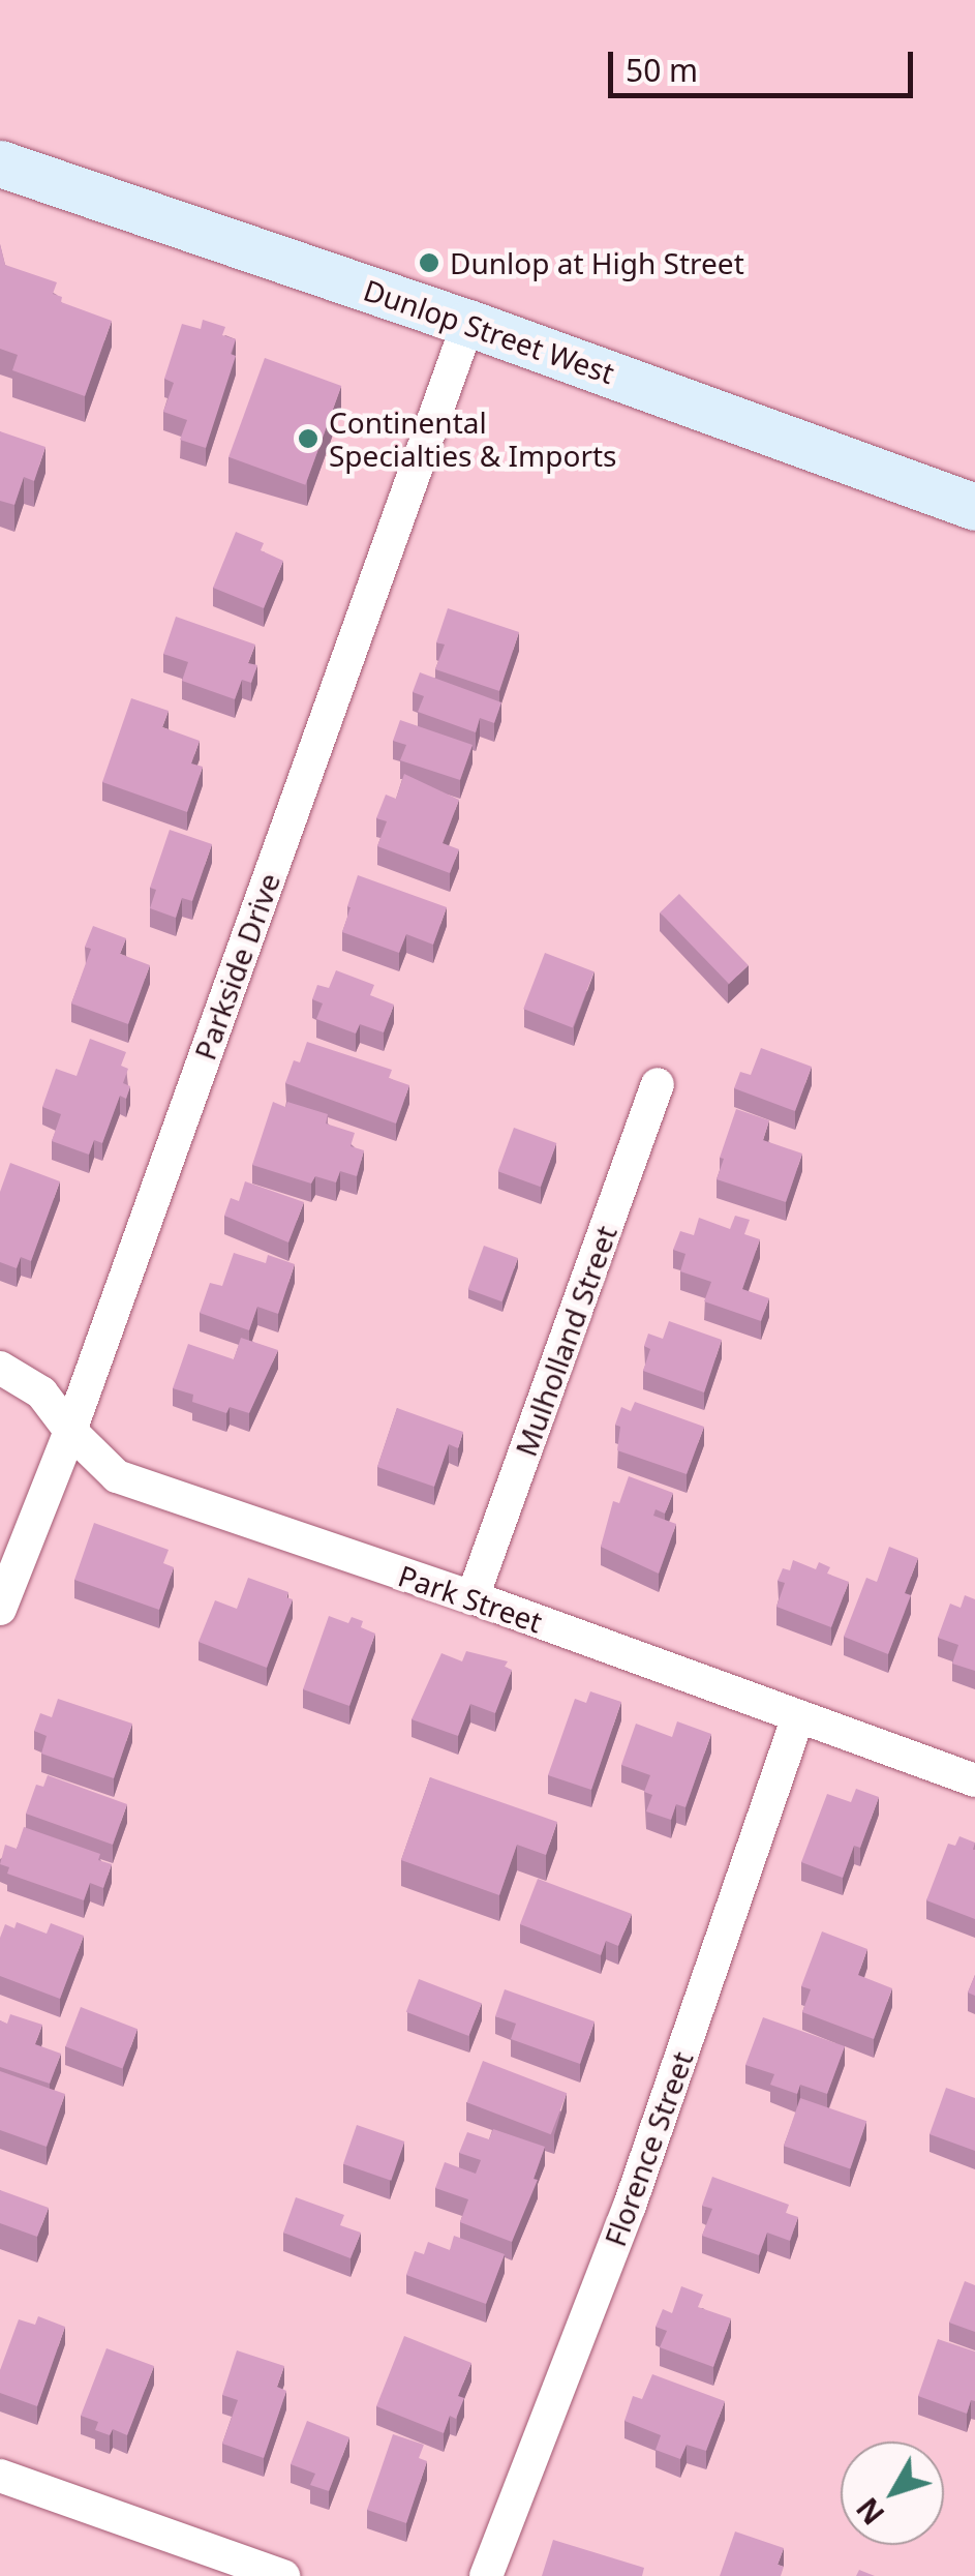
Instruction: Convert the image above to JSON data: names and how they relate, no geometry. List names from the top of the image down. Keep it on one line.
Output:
{"streets":{"main road":["Dunlop Street West"],"street":["Parkside Drive","Mulholland Street","Park Street","Florence Street"]},"crossings":[["Dunlop Street West","Parkside Drive"],["Parkside Drive","Park Street"],["Mulholland Street","Park Street"],["Park Street","Florence Street"]],"places":["Dunlop at High Street","Continental Specialties & Imports"],"scale_bar":"50 m","north":"bottom left"}
